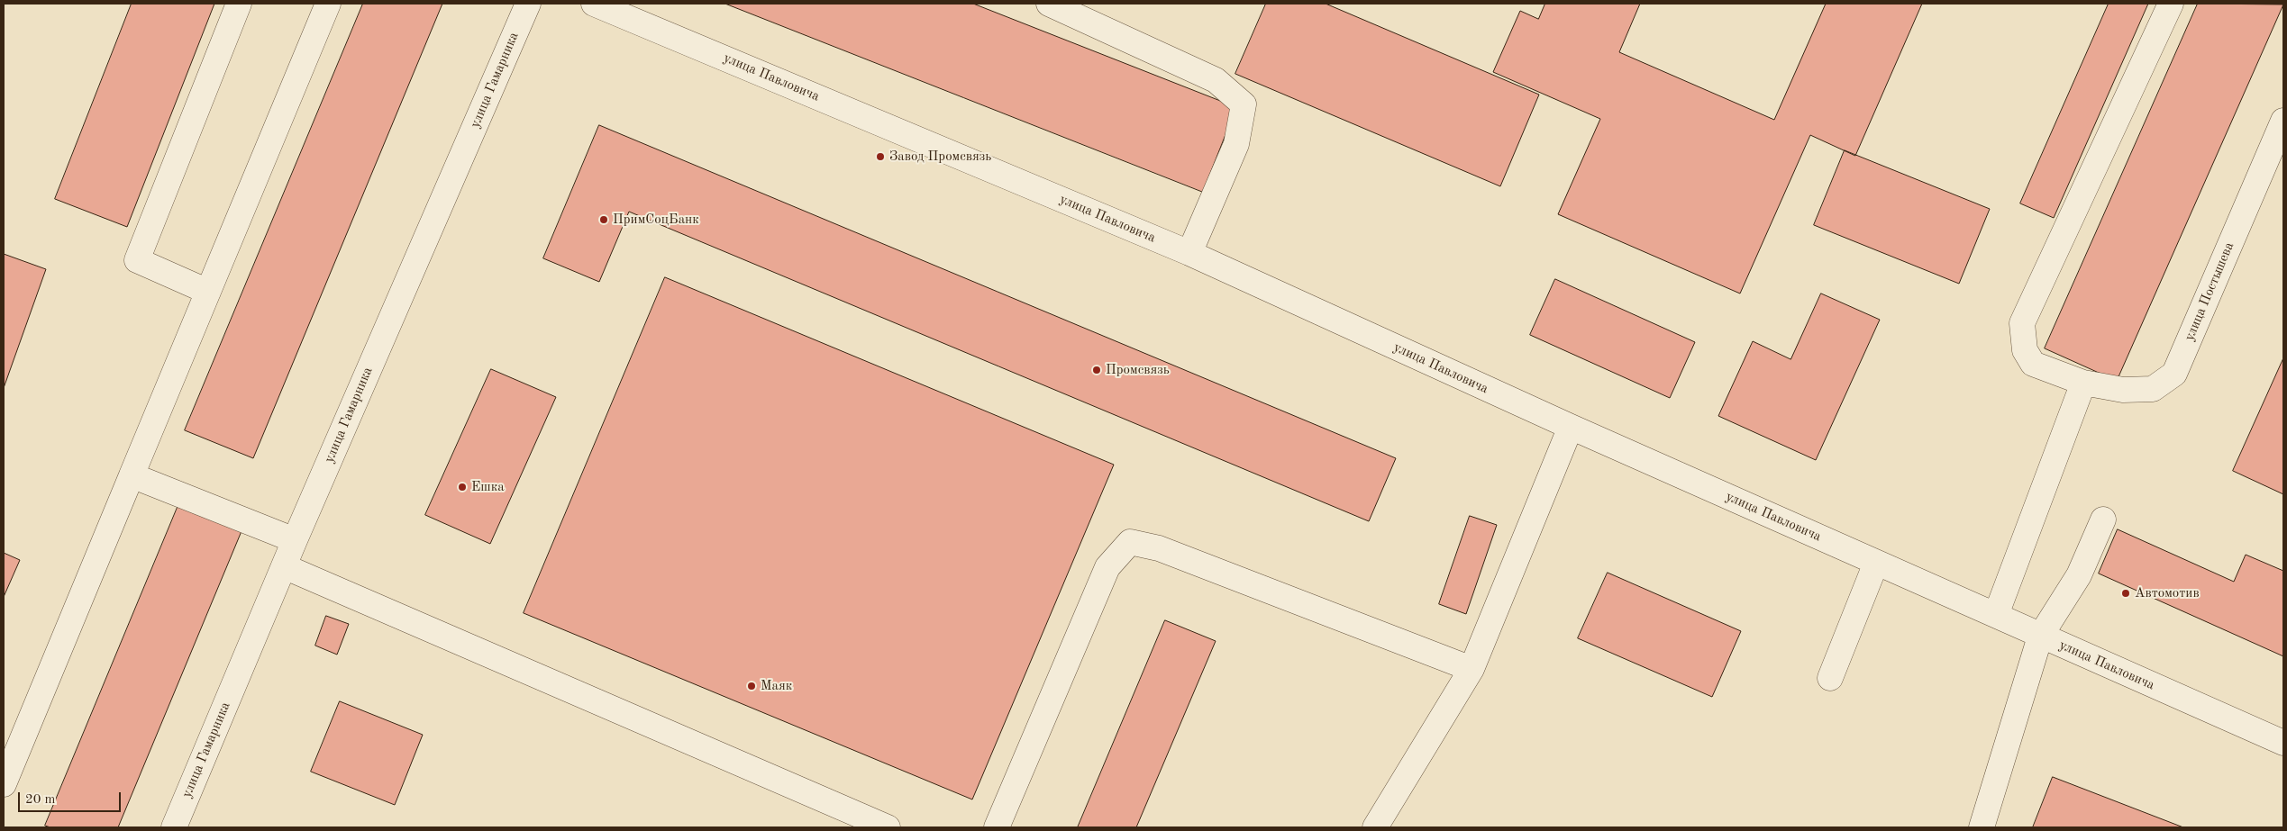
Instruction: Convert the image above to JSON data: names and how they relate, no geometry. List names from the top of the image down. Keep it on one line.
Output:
{"streets":{"street":["улица Павловича","улица Гамарника","улица Постышева"]},"places":["Завод Промсвязь","ПримСоцБанк","Промсвязь","Ешка","Автомотив","Маяк"],"scale_bar":"20 m"}
